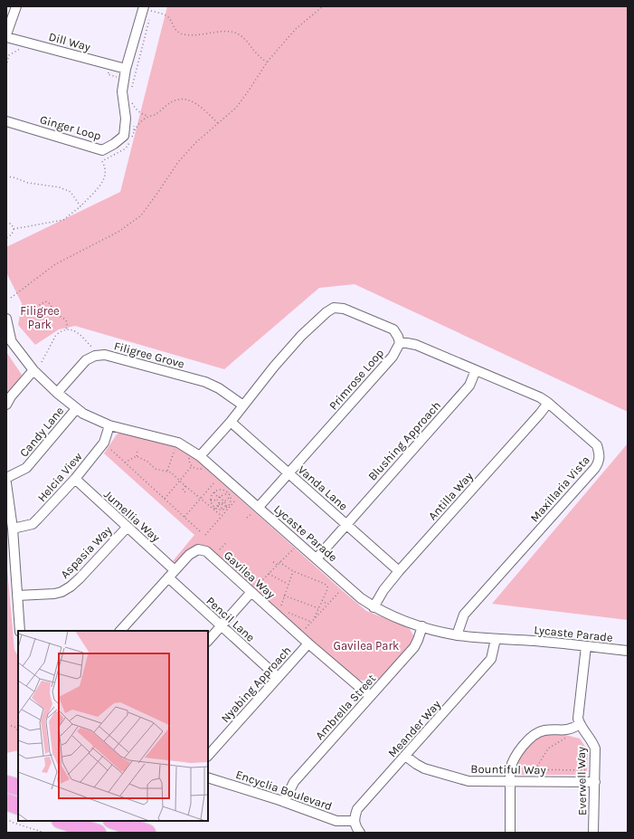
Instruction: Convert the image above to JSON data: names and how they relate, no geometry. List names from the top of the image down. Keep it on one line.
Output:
{"streets":{"street":["Dill Way","Ginger Loop","Filigree Grove","Primrose Loop","Candy Lane","Blushing Approach","Helcia View","Vanda Lane","Maxillaria Vista","Antilla Way","Jumellia Way","Lycaste Parade","Aspasia Way","Gavilea Way","Pencil Lane","Nyabing Approach","Ambrella Street","Meander Way","Bountiful Way","Everwell Way","Encyclia Boulevard"]},"crossings":[["Dill Way","Ginger Loop"],["Filigree Grove","Primrose Loop"],["Filigree Grove","Lycaste Parade"],["Primrose Loop","Vanda Lane"],["Primrose Loop","Maxillaria Vista"],["Primrose Loop","Lycaste Parade"],["Candy Lane","Lycaste Parade"],["Blushing Approach","Vanda Lane"],["Blushing Approach","Maxillaria Vista"],["Blushing Approach","Lycaste Parade"],["Helcia View","Jumellia Way"],["Helcia View","Lycaste Parade"],["Vanda Lane","Antilla Way"],["Maxillaria Vista","Antilla Way"],["Maxillaria Vista","Lycaste Parade"],["Antilla Way","Lycaste Parade"],["Jumellia Way","Aspasia Way"],["Jumellia Way","Gavilea Way"],["Lycaste Parade","Ambrella Street"],["Lycaste Parade","Meander Way"],["Gavilea Way","Pencil Lane"],["Gavilea Way","Nyabing Approach"],["Gavilea Way","Ambrella Street"],["Pencil Lane","Nyabing Approach"],["Ambrella Street","Encyclia Boulevard"],["Meander Way","Bountiful Way"],["Meander Way","Encyclia Boulevard"],["Bountiful Way","Everwell Way"]],"parks":["Filigree Park","Gavilea Park"]}
